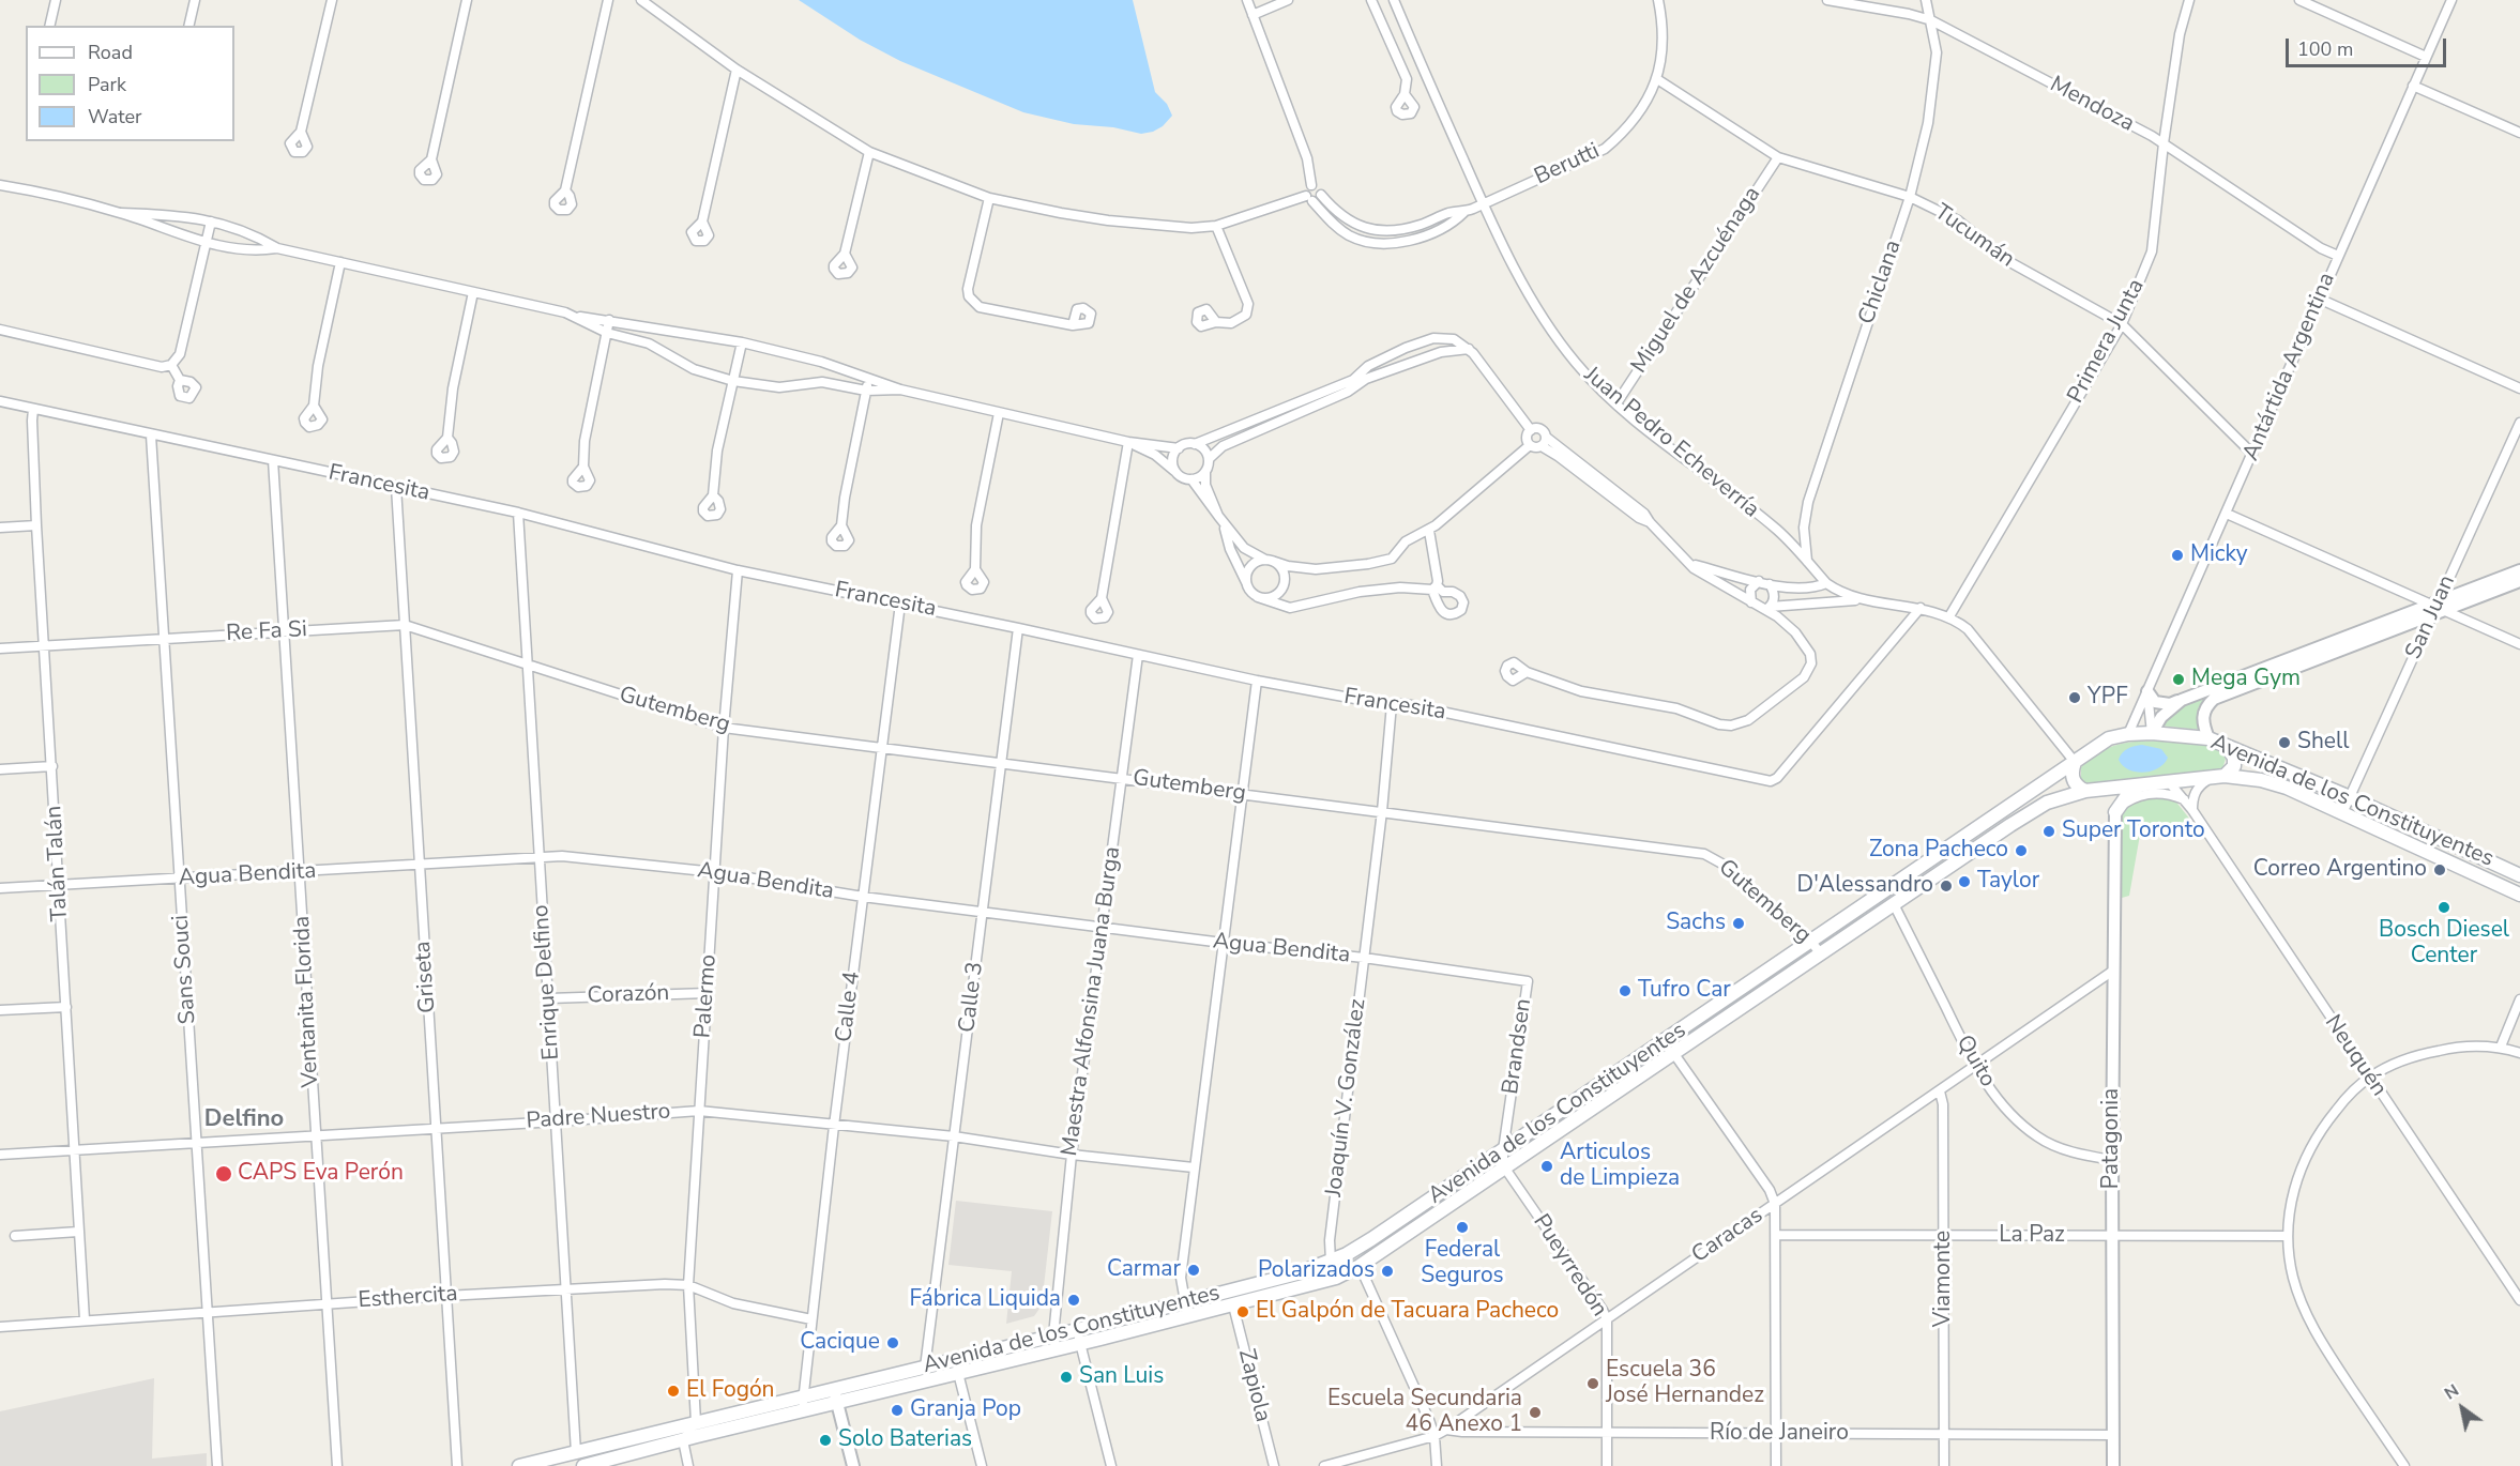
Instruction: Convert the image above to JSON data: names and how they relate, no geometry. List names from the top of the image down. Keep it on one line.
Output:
{"streets":{"main road":["Avenida de los Constituyentes"],"street":["Mendoza","Berutti","Tucumán","Miguel de Azcuénaga","Chiclana","Primera Junta","Antártida Argentina","Juan Pedro Echeverría","Francesita","San Juan","Re Fa Si","Gutemberg","Talán Talán","Agua Bendita","Sans Souci","Griseta","Enrique Delfino","Corazón","Palermo","Calle 3","Ventanita Florida","Maestra Alfonsina Juana Burga","Calle 4","Brandsen","Neuquén","Quito","Joaquín V. González","Padre Nuestro","Patagonia","Caracas","La Paz","Pueyrredón","Viamonte","Esthercita","Zapiola","Río de Janeiro"]},"crossings":[["Mendoza","Chiclana"],["Mendoza","Primera Junta"],["Mendoza","Antártida Argentina"],["Berutti","Tucumán"],["Berutti","Juan Pedro Echeverría"],["Tucumán","Miguel de Azcuénaga"],["Tucumán","Chiclana"],["Tucumán","Primera Junta"],["Tucumán","Antártida Argentina"],["Miguel de Azcuénaga","Juan Pedro Echeverría"],["Chiclana","Juan Pedro Echeverría"],["Primera Junta","Juan Pedro Echeverría"],["Antártida Argentina","Avenida de los Constituyentes"],["Juan Pedro Echeverría","Francesita"],["Juan Pedro Echeverría","Avenida de los Constituyentes"],["Francesita","Talán Talán"],["Francesita","Sans Souci"],["Francesita","Griseta"],["Francesita","Enrique Delfino"],["Francesita","Palermo"],["Francesita","Calle 3"],["Francesita","Ventanita Florida"],["Francesita","Maestra Alfonsina Juana Burga"],["Francesita","Calle 4"],["Francesita","Joaquín V. González"],["San Juan","Avenida de los Constituyentes"],["Re Fa Si","Gutemberg"],["Re Fa Si","Talán Talán"],["Re Fa Si","Sans Souci"],["Re Fa Si","Griseta"],["Re Fa Si","Enrique Delfino"],["Re Fa Si","Ventanita Florida"],["Gutemberg","Avenida de los Constituyentes"],["Gutemberg","Enrique Delfino"],["Gutemberg","Palermo"],["Gutemberg","Calle 3"],["Gutemberg","Maestra Alfonsina Juana Burga"],["Gutemberg","Calle 4"],["Gutemberg","Joaquín V. González"],["Avenida de los Constituyentes","Enrique Delfino"],["Avenida de los Constituyentes","Palermo"],["Avenida de los Constituyentes","Calle 3"],["Avenida de los Constituyentes","Maestra Alfonsina Juana Burga"],["Avenida de los Constituyentes","Calle 4"],["Avenida de los Constituyentes","Brandsen"],["Avenida de los Constituyentes","Neuquén"],["Avenida de los Constituyentes","Quito"],["Avenida de los Constituyentes","Joaquín V. González"],["Avenida de los Constituyentes","Pueyrredón"],["Avenida de los Constituyentes","Zapiola"],["Talán Talán","Agua Bendita"],["Talán Talán","Padre Nuestro"],["Talán Talán","Esthercita"],["Agua Bendita","Sans Souci"],["Agua Bendita","Griseta"],["Agua Bendita","Enrique Delfino"],["Agua Bendita","Palermo"],["Agua Bendita","Calle 3"],["Agua Bendita","Ventanita Florida"],["Agua Bendita","Maestra Alfonsina Juana Burga"],["Agua Bendita","Calle 4"],["Agua Bendita","Brandsen"],["Agua Bendita","Joaquín V. González"],["Sans Souci","Padre Nuestro"],["Sans Souci","Esthercita"],["Griseta","Padre Nuestro"],["Griseta","Esthercita"],["Enrique Delfino","Corazón"],["Enrique Delfino","Padre Nuestro"],["Enrique Delfino","Esthercita"],["Corazón","Palermo"],["Palermo","Padre Nuestro"],["Palermo","Esthercita"],["Calle 3","Padre Nuestro"],["Ventanita Florida","Padre Nuestro"],["Ventanita Florida","Esthercita"],["Maestra Alfonsina Juana Burga","Padre Nuestro"],["Calle 4","Padre Nuestro"],["Calle 4","Esthercita"],["Brandsen","Pueyrredón"],["Quito","Patagonia"],["Quito","Caracas"],["Patagonia","Caracas"],["Patagonia","La Paz"],["Patagonia","Río de Janeiro"],["Caracas","Pueyrredón"],["Caracas","Viamonte"],["Caracas","Río de Janeiro"],["La Paz","Viamonte"],["Pueyrredón","Río de Janeiro"],["Viamonte","Río de Janeiro"]],"districts":["Delfino"],"places":["Micky","Mega Gym","YPF","Shell","Super Toronto","Zona Pacheco","Correo Argentino","Taylor","D'Alessandro","Bosch Diesel Center","Sachs","Tufro Car","Articulos de Limpieza","CAPS Eva Perón","Federal Seguros","Carmar","Polarizados","Fábrica Liquida","El Galpón de Tacuara Pacheco","Cacique","San Luis","Escuela 36 José Hernandez","El Fogón","Granja Pop","Escuela Secundaria 46 Anexo 1","Solo Baterias"],"legend":["Road","Park","Water"],"scale_bar":"100 m","north":"top left"}
